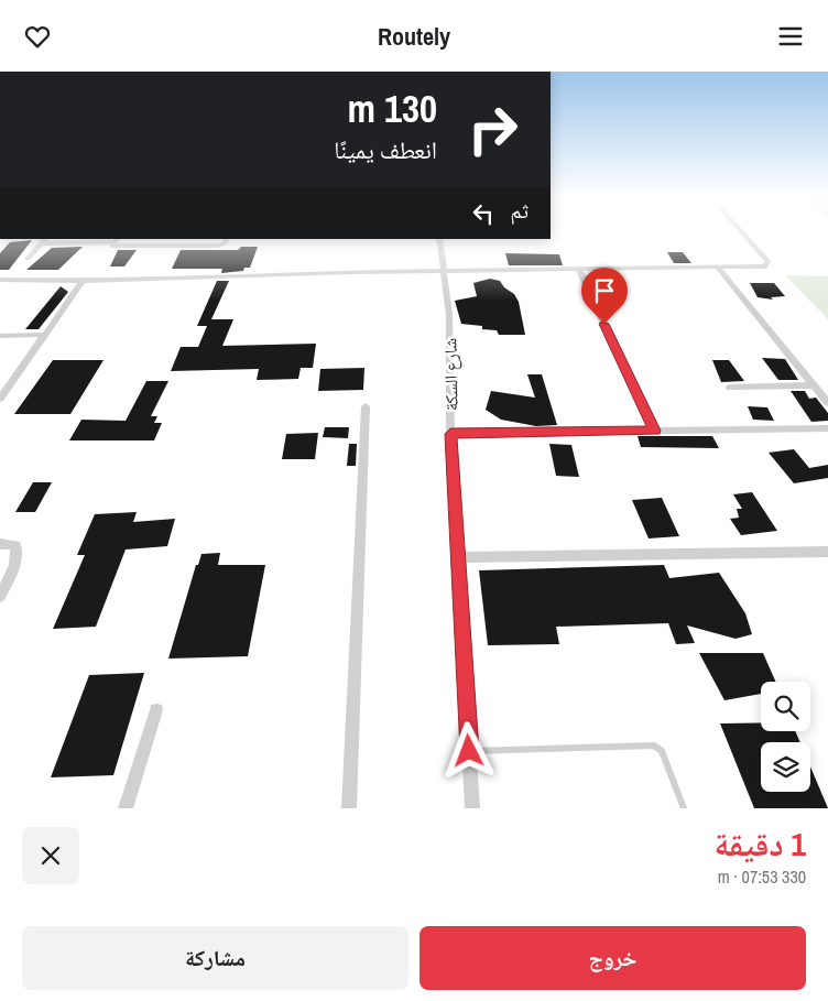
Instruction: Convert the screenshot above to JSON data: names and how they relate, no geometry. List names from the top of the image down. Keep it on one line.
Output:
{"streets":{"street":["شارع السكة"]},"page":{"header":"Routely","turn":["130 m","انعطف يمينًا"],"then":"ثم","heading":["1 دقيقة","330 m · 07:53"],"buttons":["خروج","مشاركة"]}}
